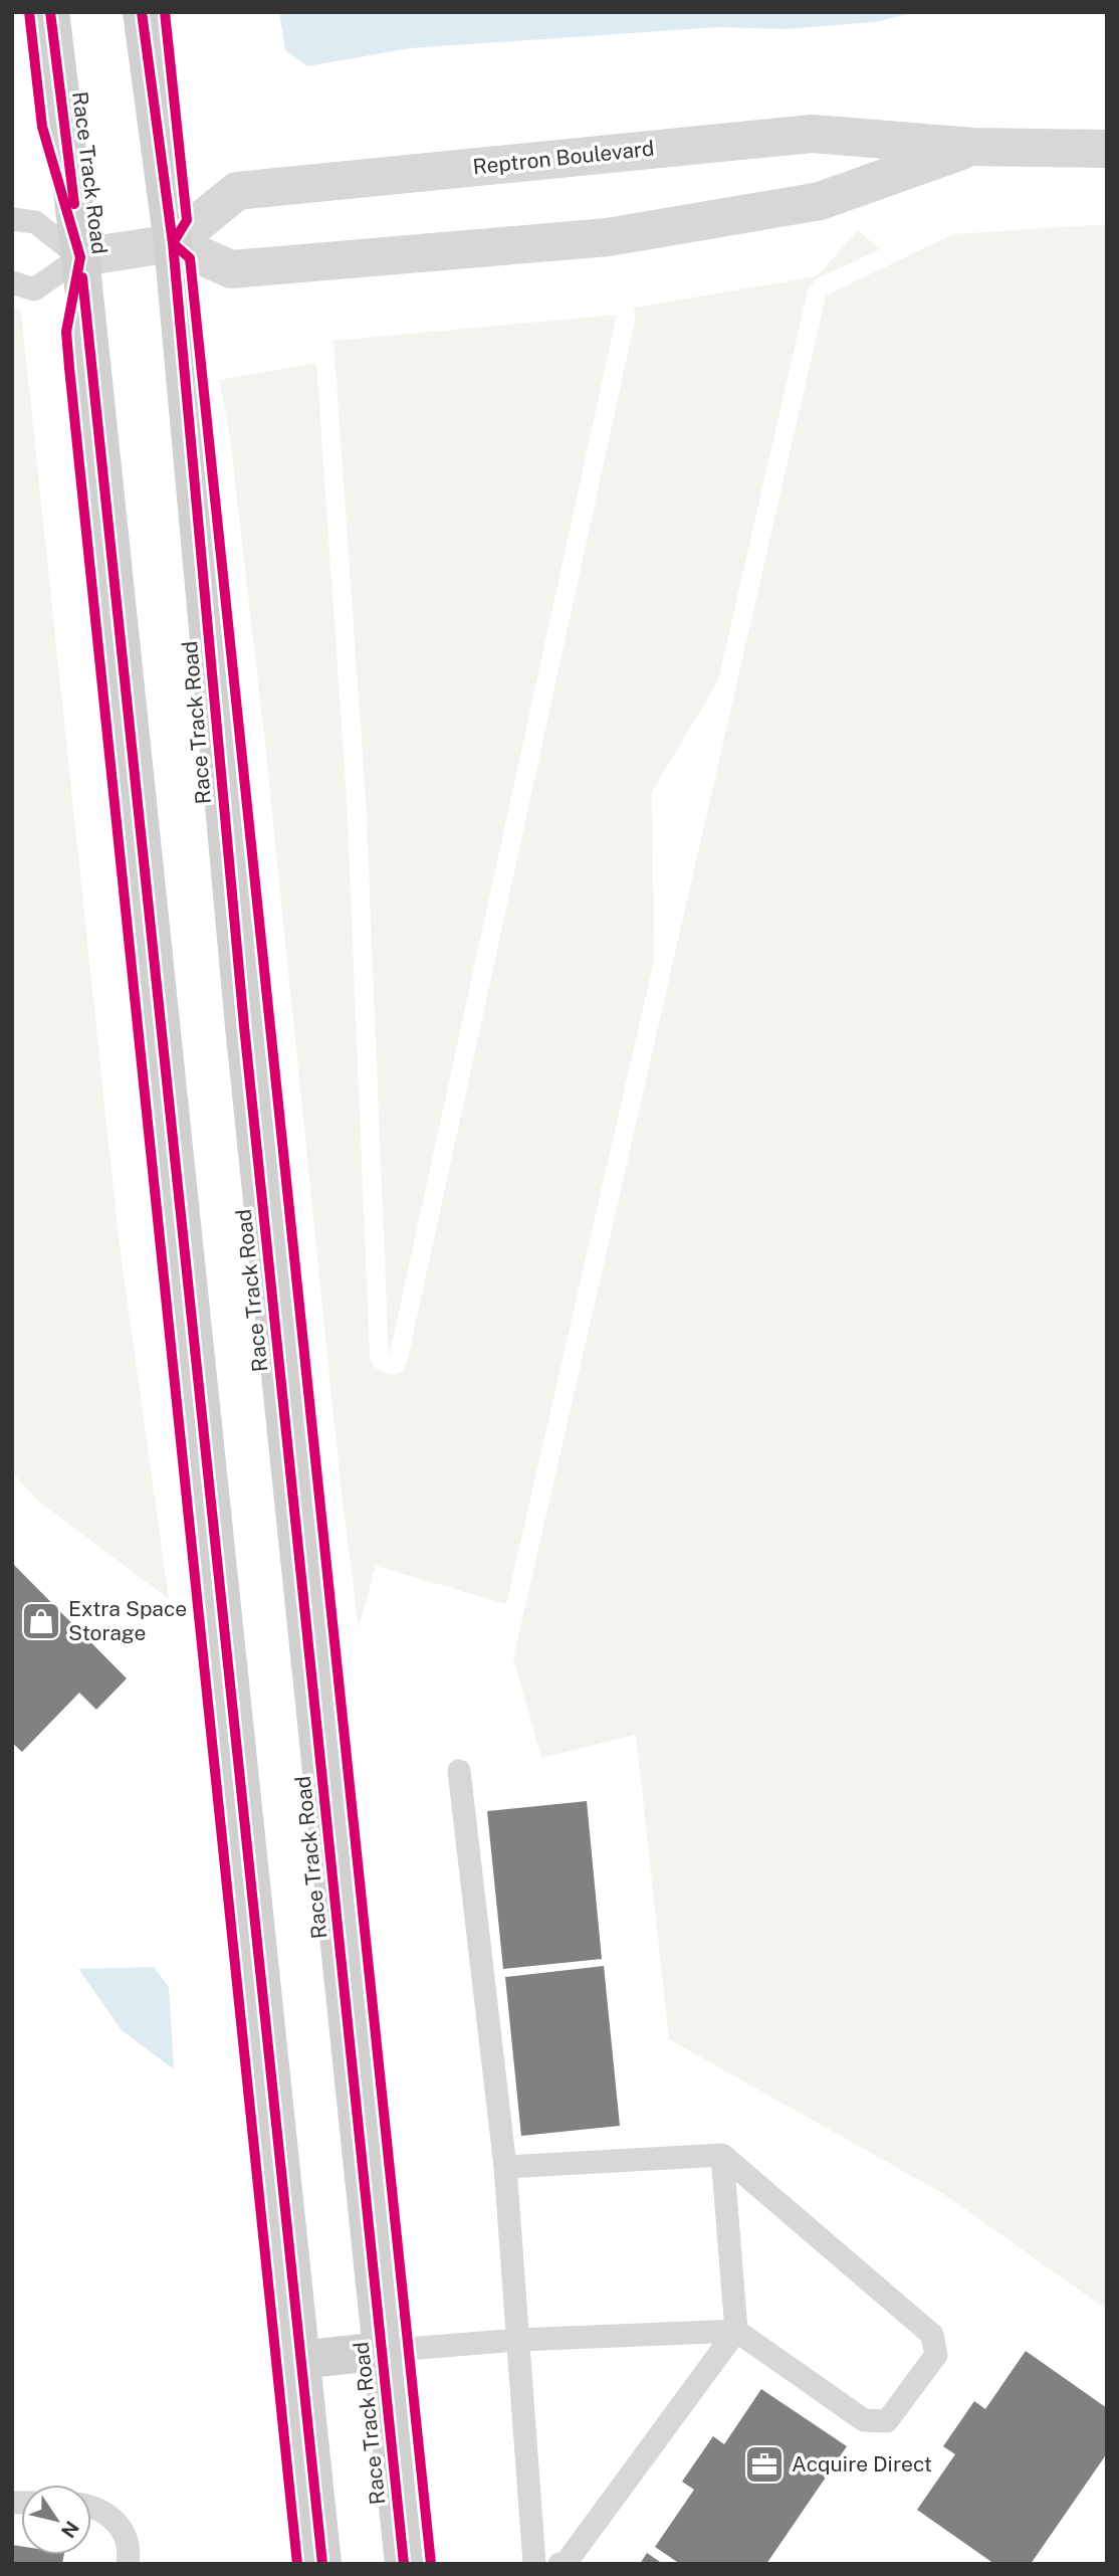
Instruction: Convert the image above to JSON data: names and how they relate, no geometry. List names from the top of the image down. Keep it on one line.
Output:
{"streets":{"main road":["Race Track Road"],"street":["Reptron Boulevard"]},"crossings":[["Reptron Boulevard","Race Track Road"]],"places":{"shop":["Extra Space Storage"],"office":["Acquire Direct"]},"north":"bottom right"}
